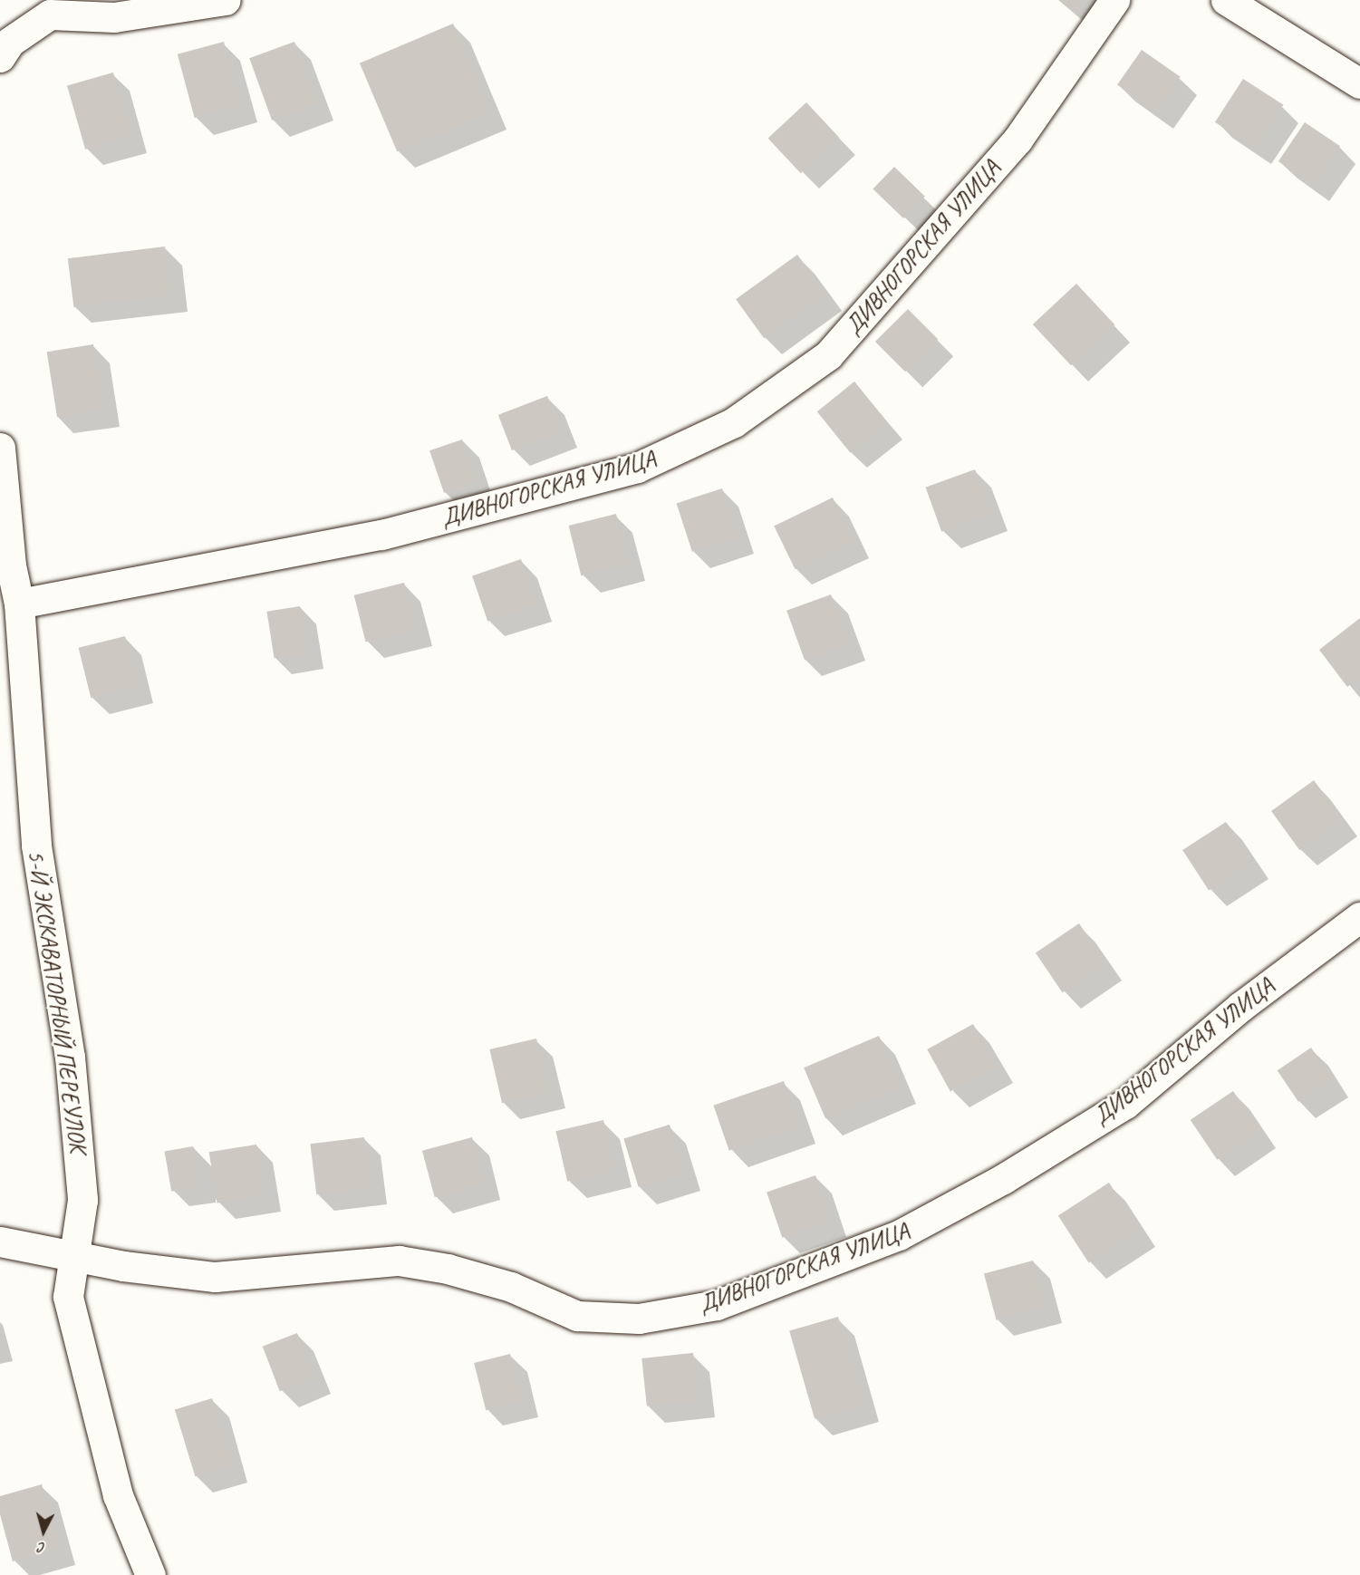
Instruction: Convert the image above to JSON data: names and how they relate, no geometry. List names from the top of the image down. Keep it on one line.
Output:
{"streets":{"street":["ДИВНОГОРСКАЯ УЛИЦА","5-Й ЭКСКАВАТОРНЫЙ ПЕРЕУЛОК"]},"crossings":[["ДИВНОГОРСКАЯ УЛИЦА","5-Й ЭКСКАВАТОРНЫЙ ПЕРЕУЛОК"]],"north":"bottom"}
